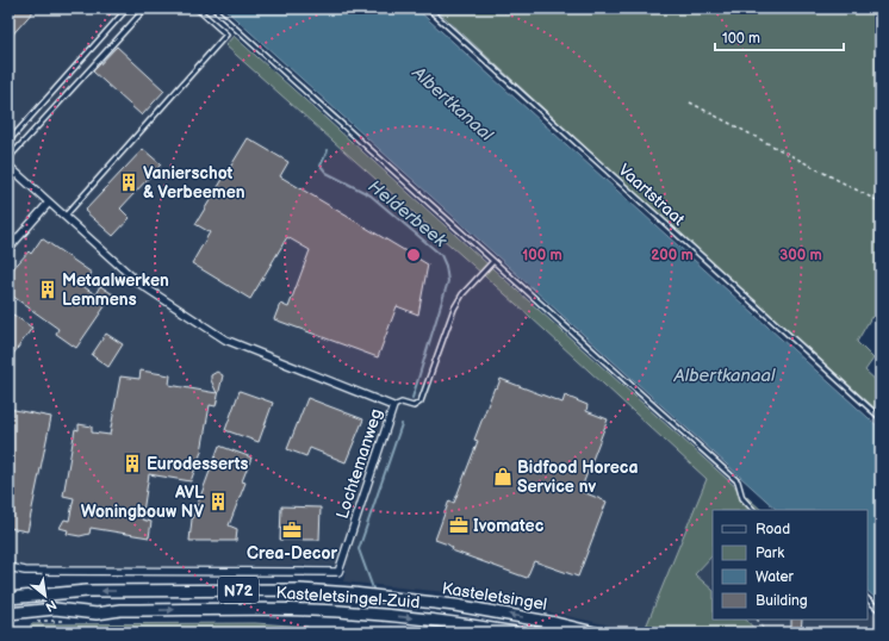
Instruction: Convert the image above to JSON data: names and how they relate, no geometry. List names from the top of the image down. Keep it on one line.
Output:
{"streets":{"main road":["N72","Kasteletsingel","Kasteletsingel-Zuid"],"street":["Lochtemanweg"],"lane":["Vaartstraat"]},"crossings":[["Kasteletsingel","Kasteletsingel-Zuid"]],"one_way":["Kasteletsingel"],"water":["Albertkanaal","Helderbeek"],"places":{"building":["Vanierschot & Verbeemen","Metaalwerken Lemmens","Eurodesserts","AVL Woningbouw NV"],"shop":["Bidfood Horeca Service nv"],"office":["Ivomatec","Crea-Decor"]},"legend":["Road","Park","Water","Building"],"scale_bar":"100 m","north":"bottom right","rings":["100 m","200 m","300 m"]}
